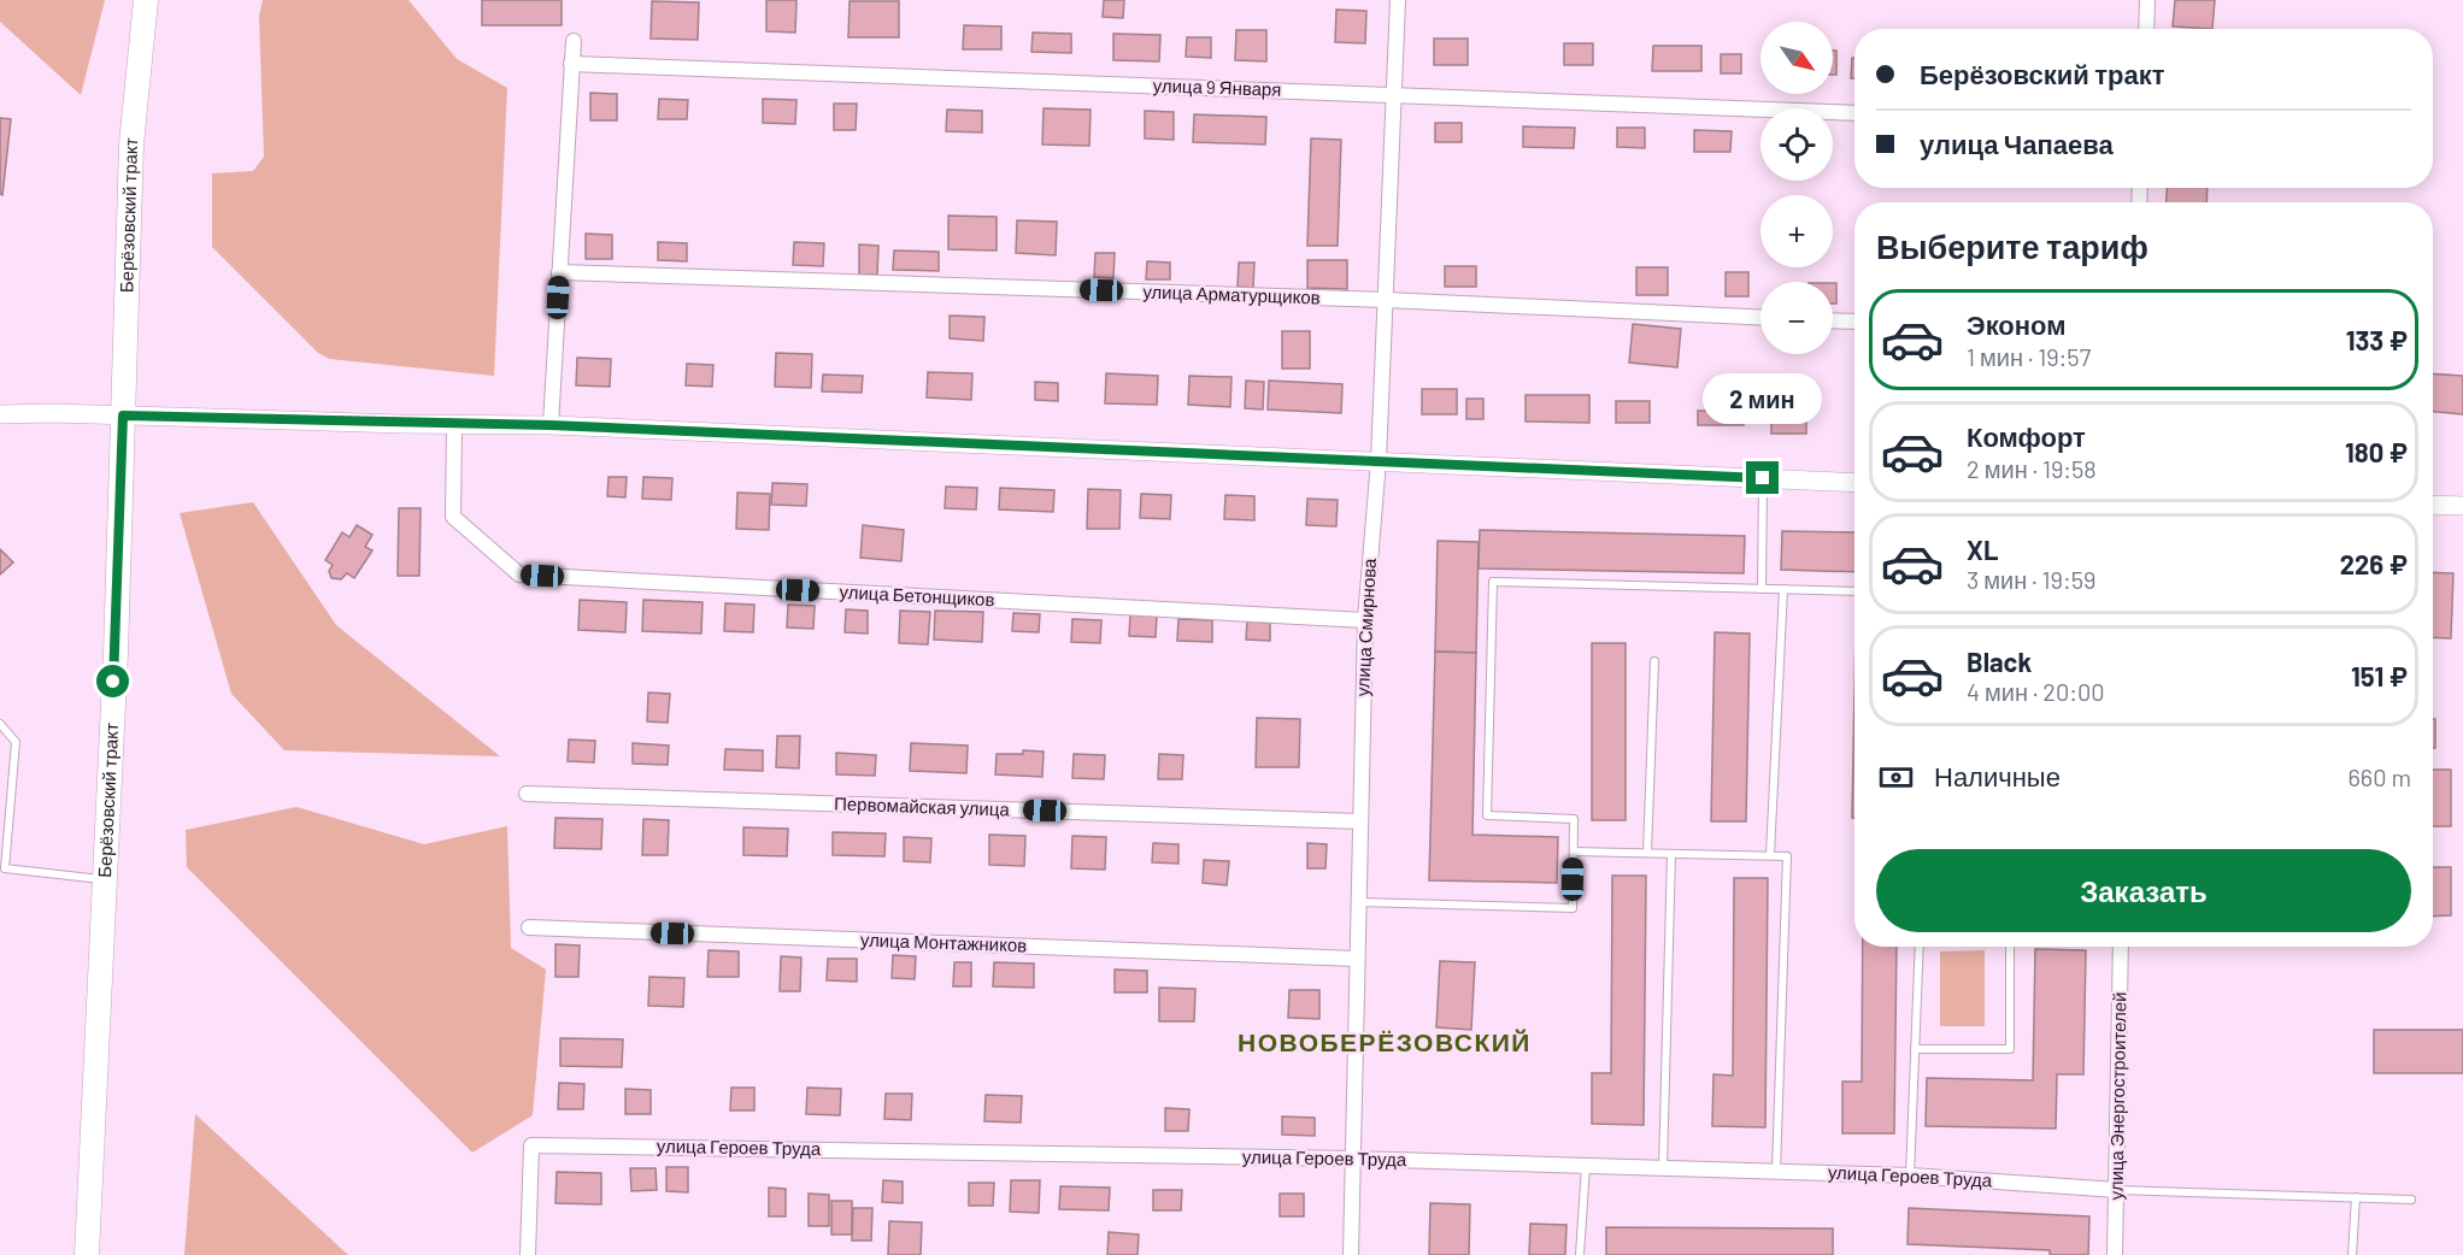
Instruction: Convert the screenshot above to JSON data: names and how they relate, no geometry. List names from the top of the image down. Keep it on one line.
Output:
{"streets":{"main road":["Берёзовский тракт"],"street":["улица 9 Января","улица Арматурщиков","улица Бетонщиков","улица Смирнова","Первомайская улица","улица Монтажников","улица Энергостроителей","улица Героев Труда"]},"crossings":[["улица 9 Января","улица Смирнова"],["улица Арматурщиков","улица Смирнова"],["улица Бетонщиков","улица Смирнова"],["улица Смирнова","Первомайская улица"],["улица Смирнова","улица Монтажников"],["улица Смирнова","улица Героев Труда"],["улица Энергостроителей","улица Героев Труда"]],"districts":["НОВОБЕРЁЗОВСКИЙ"],"north":"bottom right","page":{"map_buttons":["+","−"],"banner":["Берёзовский тракт","улица Чапаева"],"heading":"Выберите тариф","list":[{"name":"Эконом","note":"1 мин · 19:57","value":"133 ₽"},{"name":"Комфорт","note":"2 мин · 19:58","value":"180 ₽"},{"name":"XL","note":"3 мин · 19:59","value":"226 ₽"},{"name":"Black","note":"4 мин · 20:00","value":"151 ₽"}],"bubble":"2 мин","pay":["Наличные","660 m"],"buttons":"Заказать"}}
